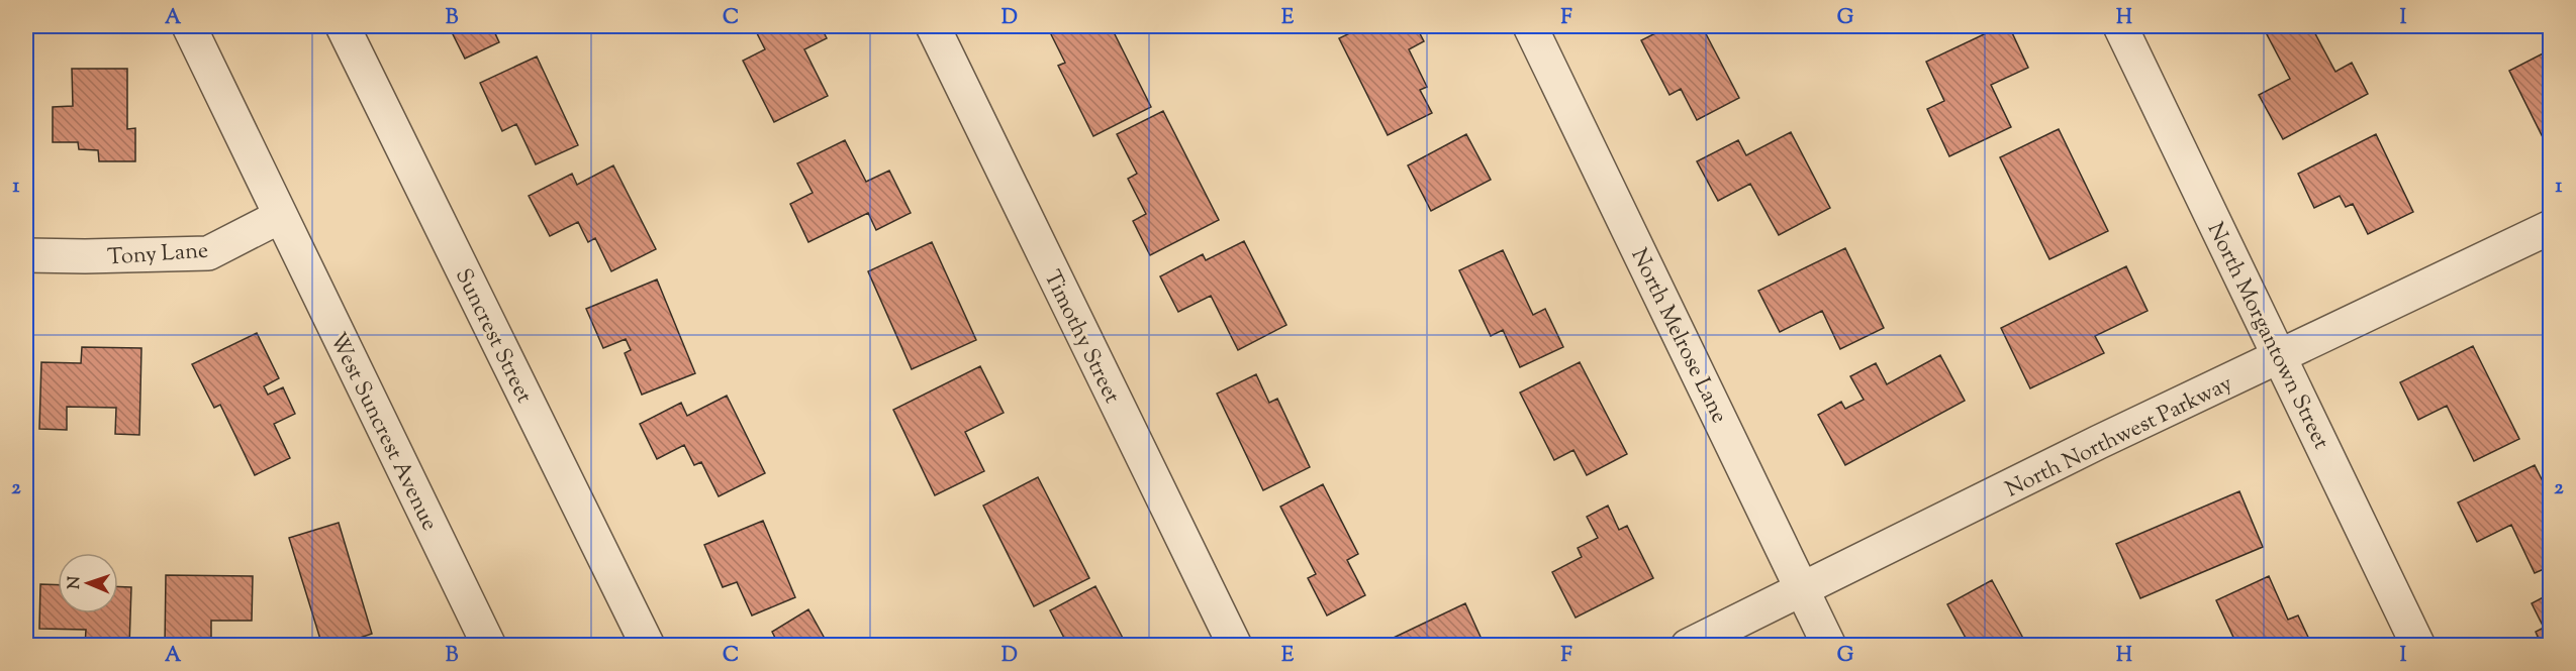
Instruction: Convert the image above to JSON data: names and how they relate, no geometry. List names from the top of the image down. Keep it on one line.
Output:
{"streets":{"street":["Tony Lane","Suncrest Street","North Melrose Lane","North Morgantown Street","Timothy Street","West Suncrest Avenue","North Northwest Parkway"]},"crossings":[["Tony Lane","West Suncrest Avenue"],["North Melrose Lane","North Northwest Parkway"],["North Morgantown Street","North Northwest Parkway"]],"north":"left","grid":{"columns":["A","B","C","D","E","F","G","H","I"],"rows":["1","2"]}}
